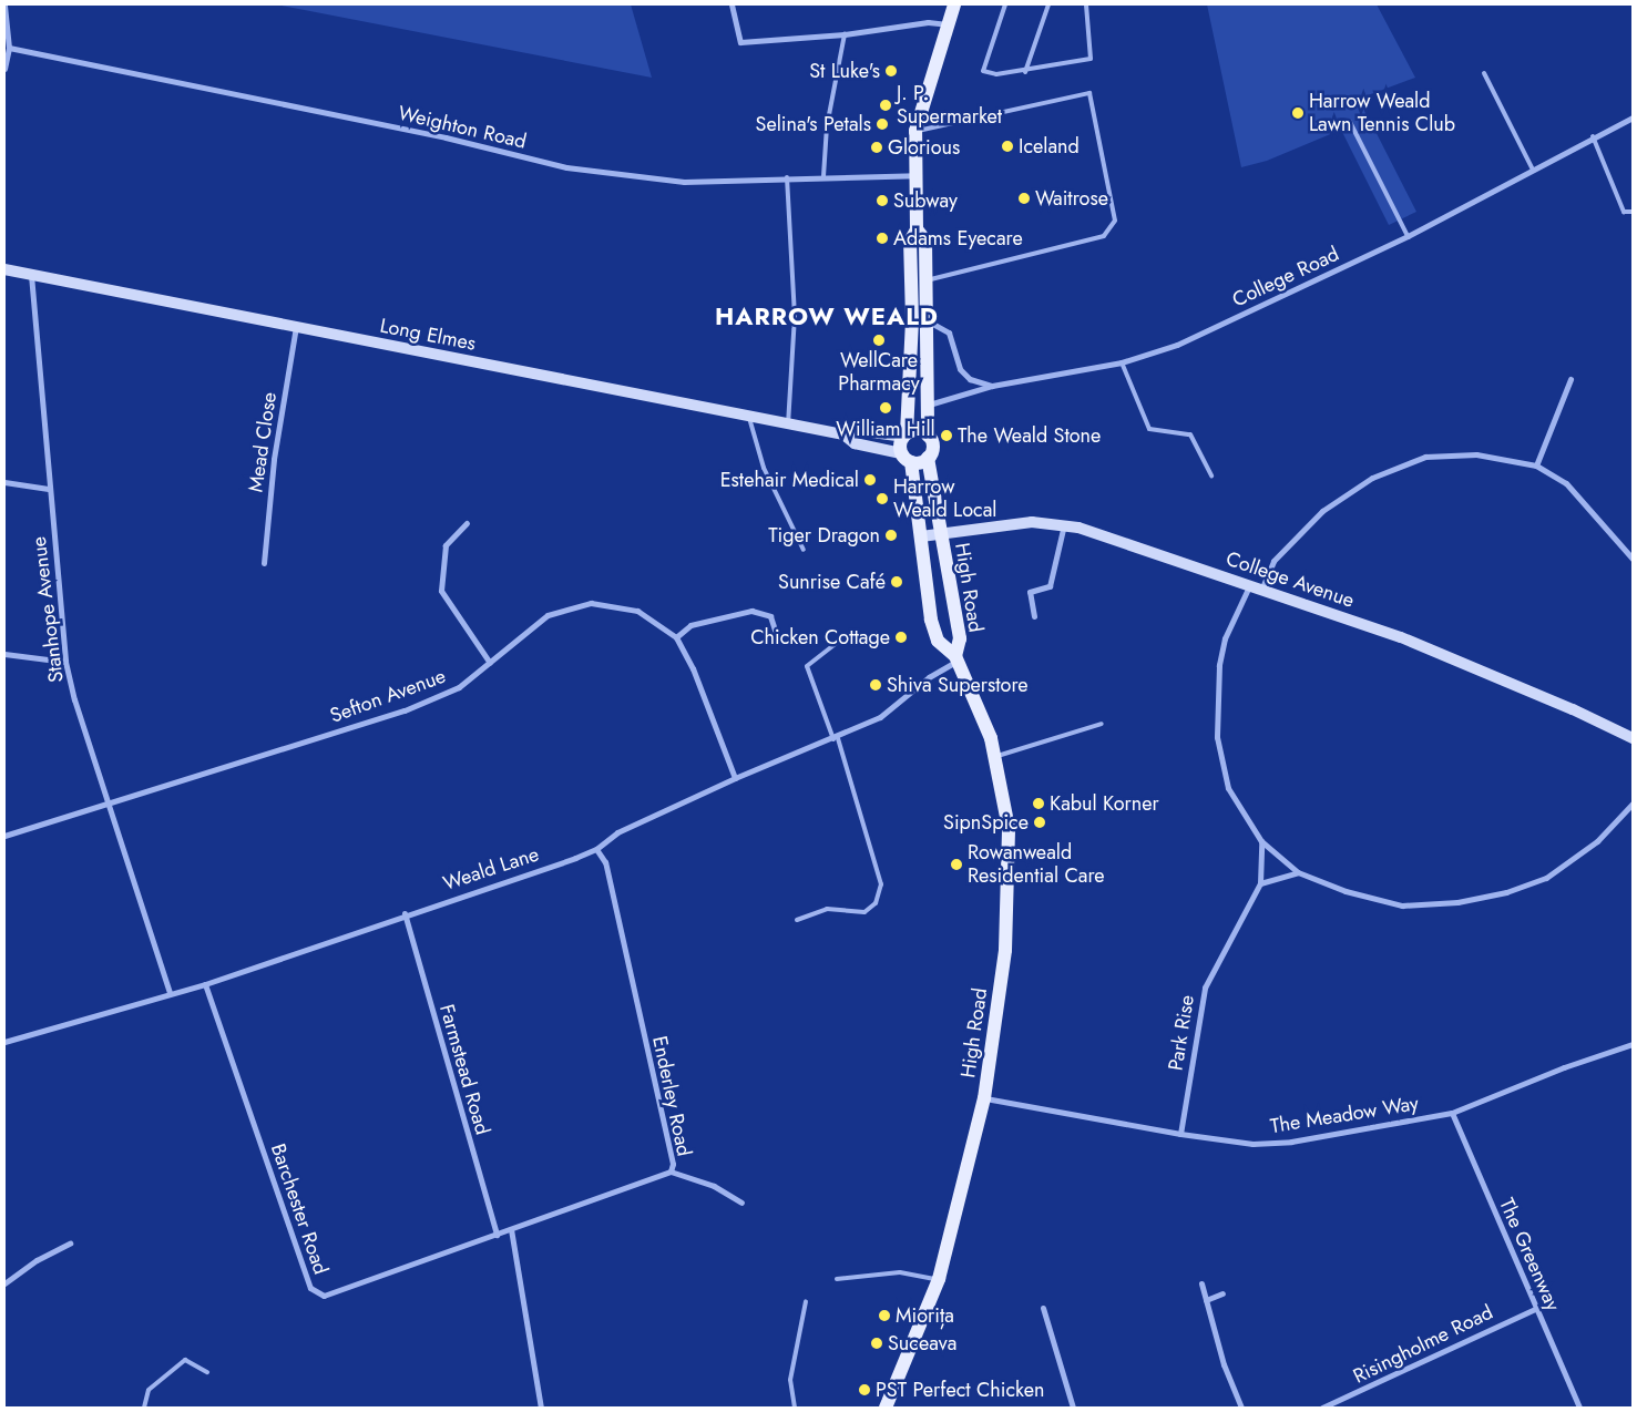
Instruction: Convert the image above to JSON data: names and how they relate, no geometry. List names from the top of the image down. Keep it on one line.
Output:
{"streets":{"main road":["High Road"],"street":["Weighton Road","College Road","Long Elmes","Mead Close","College Avenue","Stanhope Avenue","Sefton Avenue","Weald Lane","Park Rise","Farmstead Road","Enderley Road","The Meadow Way","Barchester Road","The Greenway","Risingholme Road"]},"crossings":[["Long Elmes","Mead Close"],["Long Elmes","High Road"],["Long Elmes","Stanhope Avenue"],["College Avenue","High Road"],["High Road","Weald Lane"],["High Road","The Meadow Way"],["Stanhope Avenue","Sefton Avenue"],["Stanhope Avenue","Weald Lane"],["Sefton Avenue","Weald Lane"],["Weald Lane","Farmstead Road"],["Weald Lane","Enderley Road"],["Weald Lane","Barchester Road"],["Park Rise","The Meadow Way"],["Farmstead Road","Enderley Road"],["Farmstead Road","Barchester Road"],["Enderley Road","Barchester Road"],["The Meadow Way","The Greenway"],["The Greenway","Risingholme Road"]],"districts":["HARROW WEALD"],"places":["St Luke's","J. P. Supermarket","Harrow Weald Lawn Tennis Club","Selina's Petals","Iceland","Glorious","Waitrose","Subway","Adams Eyecare","WellCare Pharmacy","William Hill","The Weald Stone","Estehair Medical","Harrow Weald Local","Tiger Dragon","Sunrise Café","Chicken Cottage","Shiva Superstore","Kabul Korner","SipnSpice","Rowanweald Residential Care","Miorița","Suceava","PST Perfect Chicken"]}
